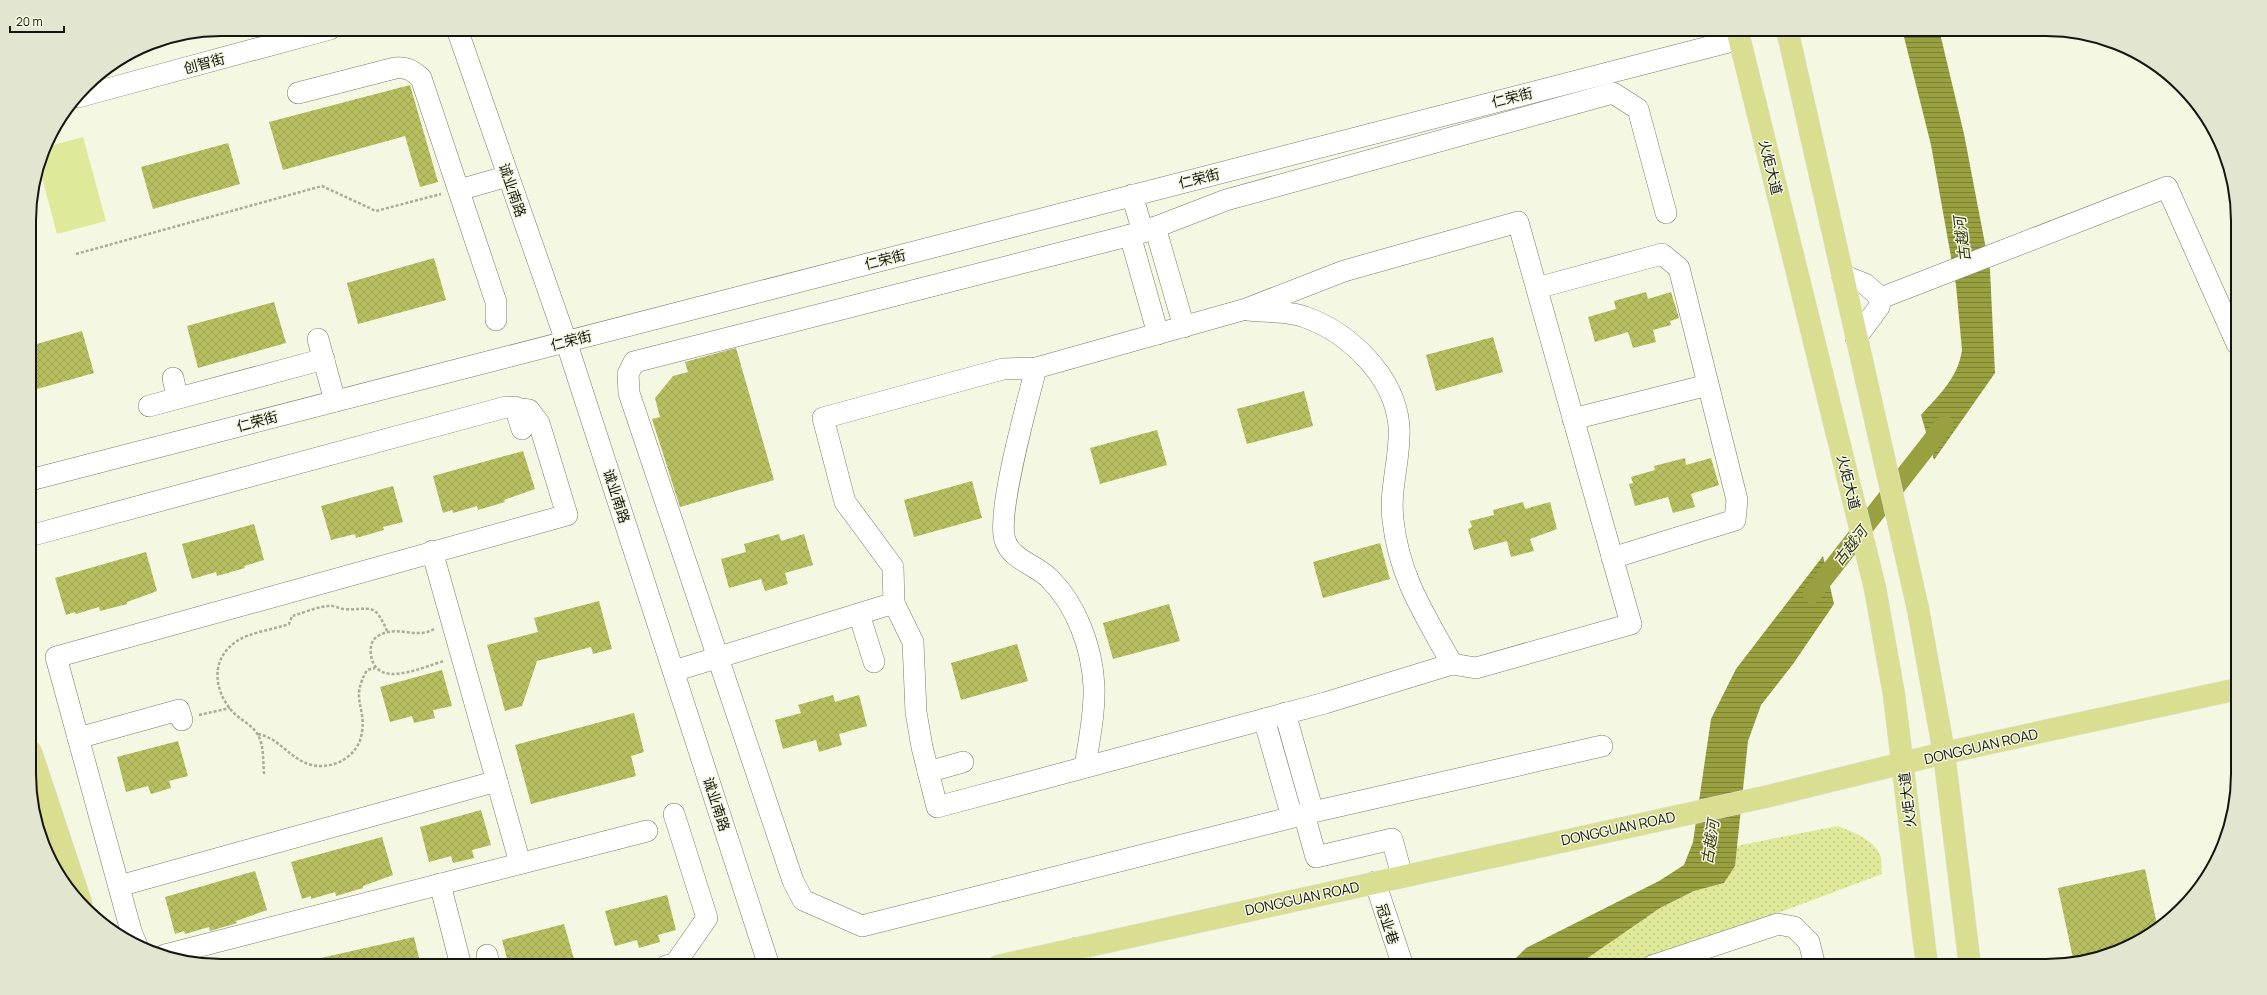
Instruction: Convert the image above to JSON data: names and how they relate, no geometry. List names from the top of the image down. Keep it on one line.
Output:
{"streets":{"main road":["火炬大道","DONGGUAN ROAD"],"street":["创智街","仁荣街","诚业南路","冠业巷"]},"crossings":[["仁荣街","诚业南路"],["火炬大道","DONGGUAN ROAD"],["DONGGUAN ROAD","冠业巷"]],"water":["古越河"],"scale_bar":"20 m"}
